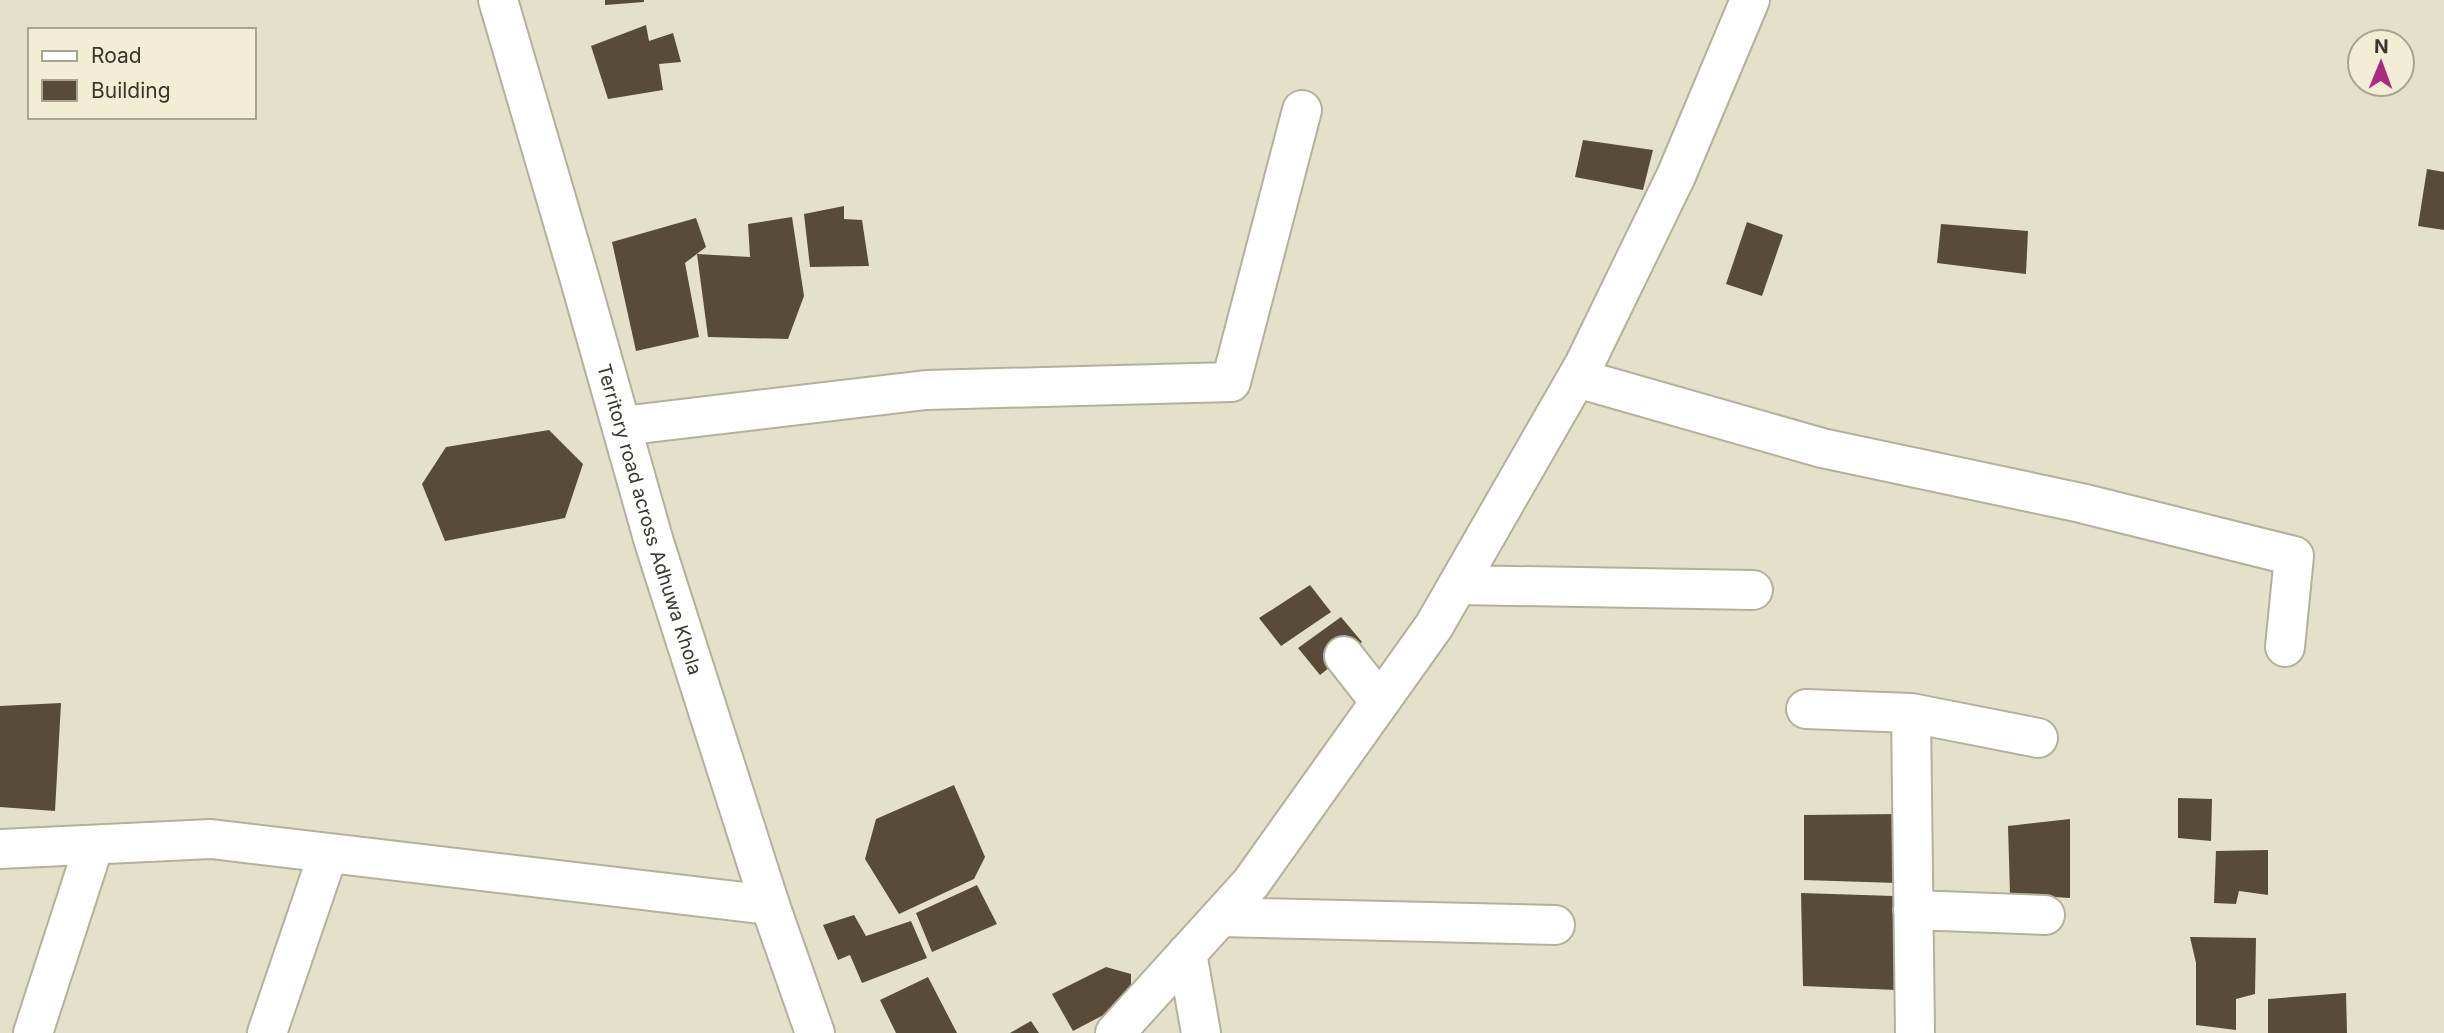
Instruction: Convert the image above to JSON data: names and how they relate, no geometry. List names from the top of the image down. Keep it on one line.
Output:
{"streets":{"street":["Territory road across Adhuwa Khola"]},"legend":["Road","Building"],"north":"top"}
